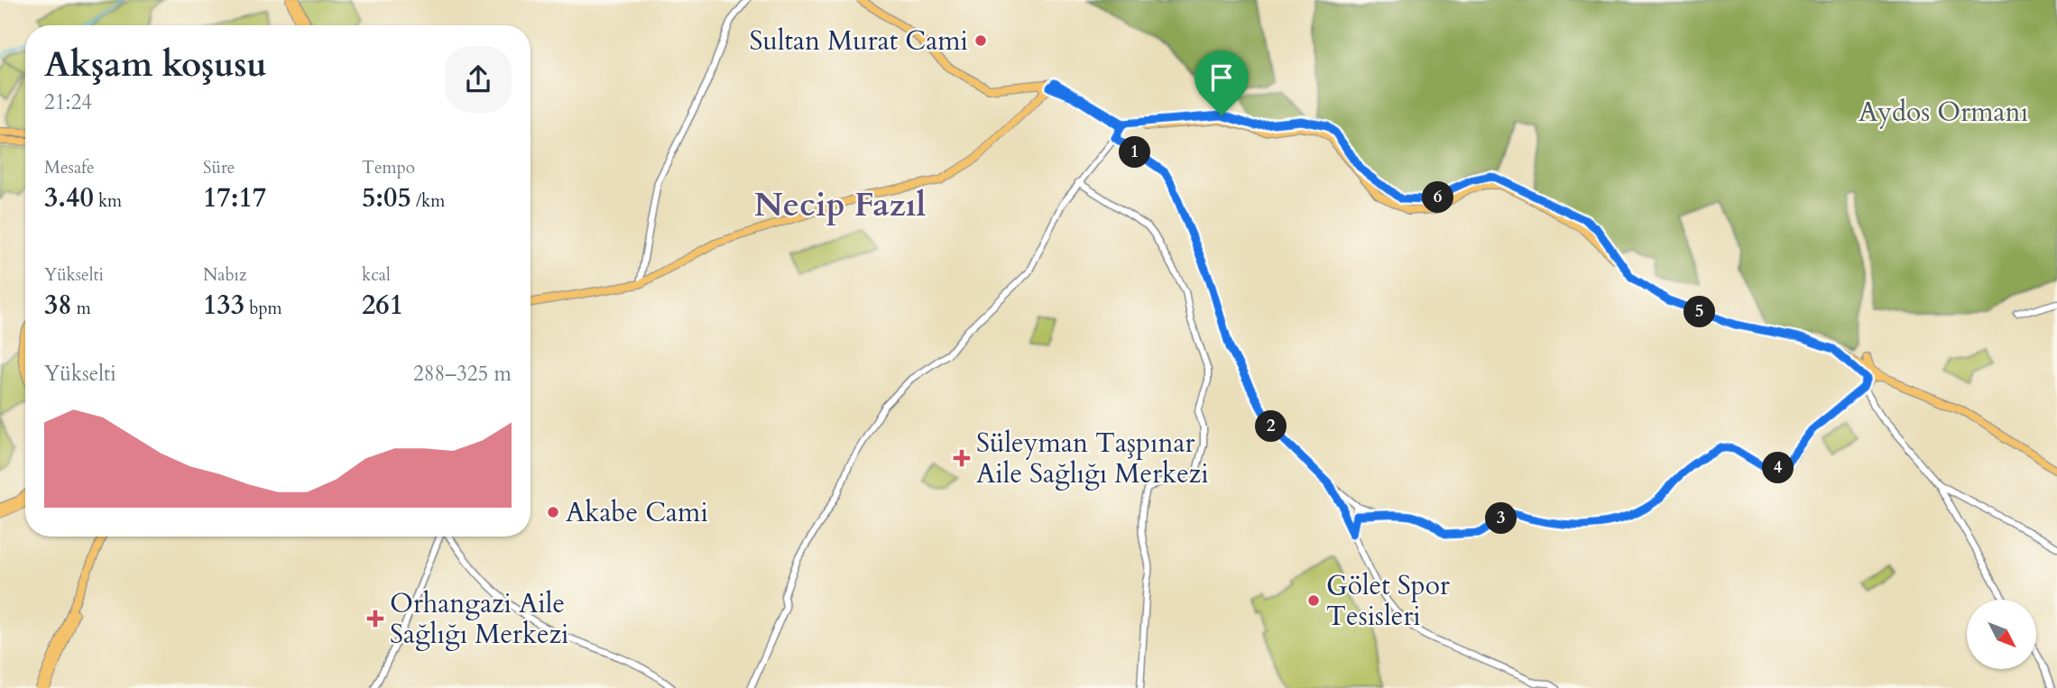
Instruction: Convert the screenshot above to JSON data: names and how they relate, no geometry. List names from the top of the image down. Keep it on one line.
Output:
{"districts":["Necip Fazıl"],"parks":["Aydos Ormanı"],"places":{"other":["Sultan Murat Cami","Akabe Cami","Gölet Spor Tesisleri"],"health":["Süleyman Taşpınar Aile Sağlığı Merkezi","Orhangazi Aile Sağlığı Merkezi"]},"north":"bottom right","page":{"heading":["Akşam koşusu","21:24"],"stats":[["Mesafe","3.40 km"],["Süre","17:17"],["Tempo","5:05 /km"],["Yükselti","38 m"],["Nabız","133 bpm"],["kcal","261"]],"pins":["1","6","5","2","4","3"],"chart":["Yükselti","288–325 m"]}}
